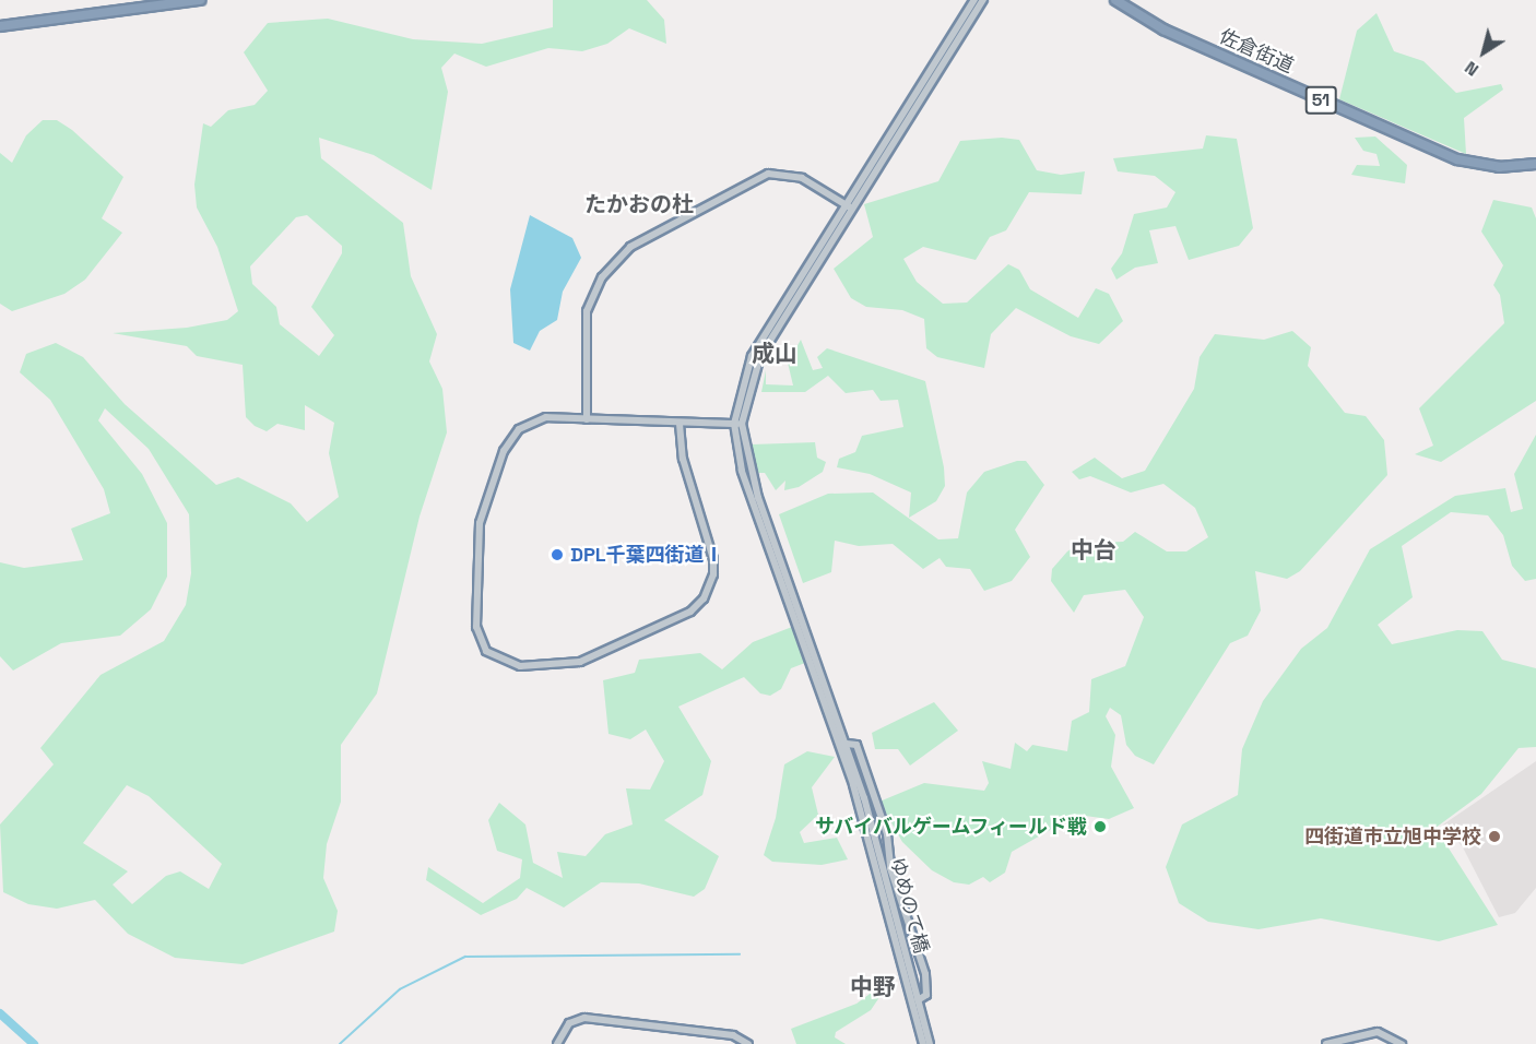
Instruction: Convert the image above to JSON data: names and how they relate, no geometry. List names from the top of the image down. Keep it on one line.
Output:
{"streets":{"highway":["佐倉街道","51"],"street":["ゆめのて橋"]},"districts":["たかおの杜","成山","中台","中野"],"places":["DPL千葉四街道Ⅰ","サバイバルゲームフィールド戦","四街道市立旭中学校"],"north":"bottom left"}
